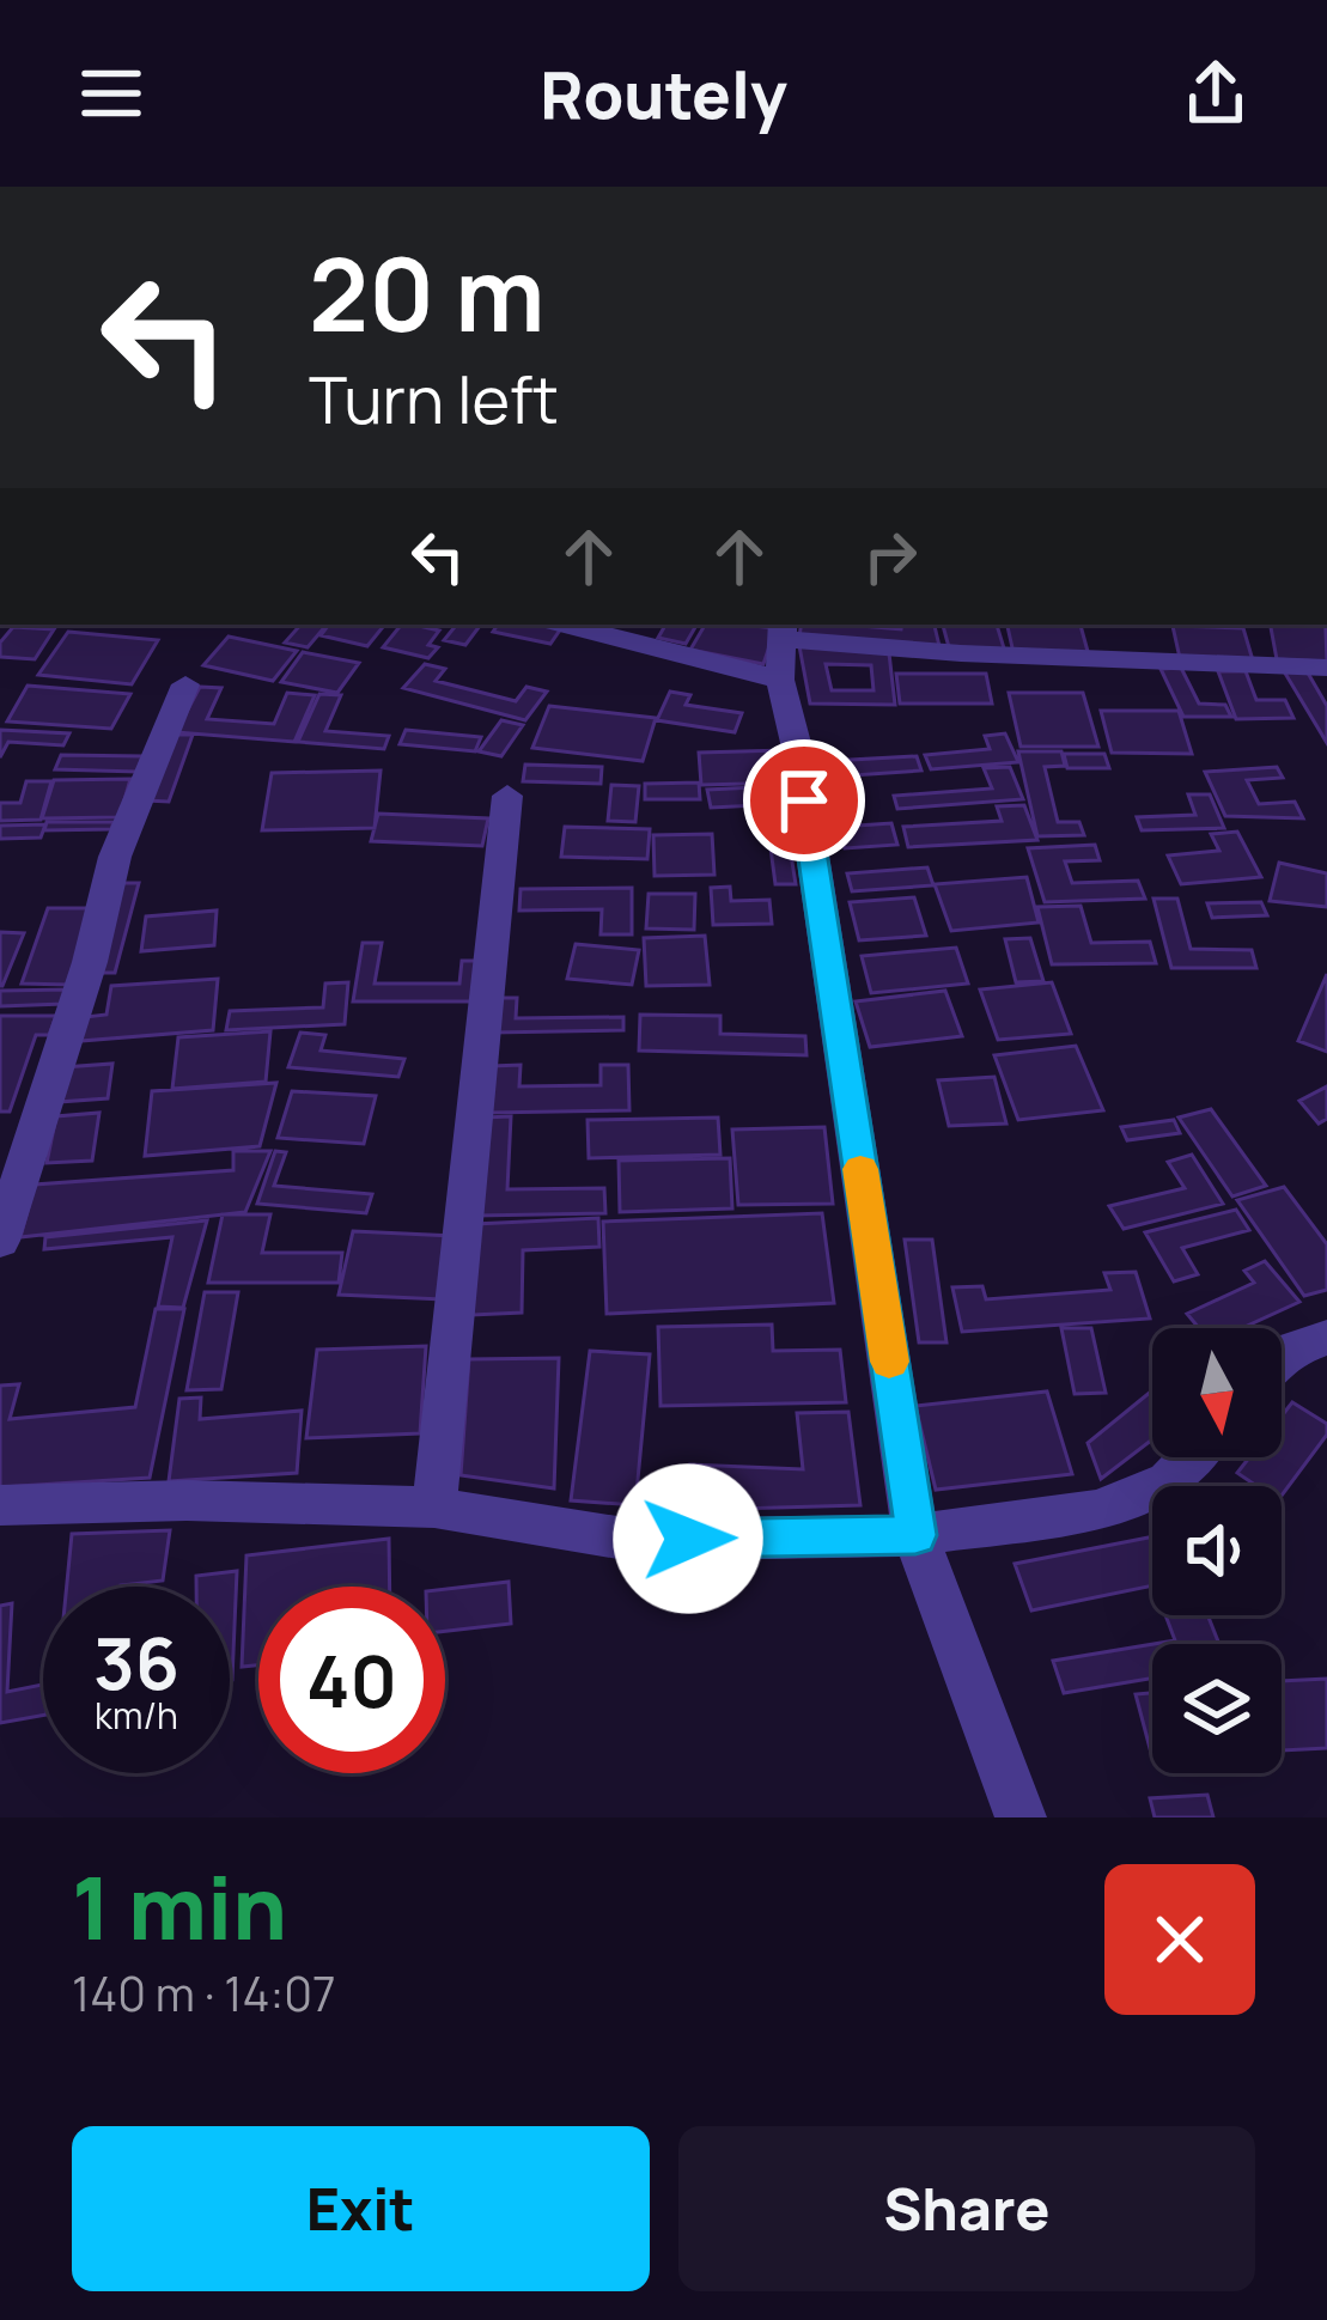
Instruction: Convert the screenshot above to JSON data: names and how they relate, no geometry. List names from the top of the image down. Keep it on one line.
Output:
{"north":"bottom","page":{"header":"Routely","turn":["20 m","Turn left"],"speed":"36 km/h","limit":"40","heading":["1 min","140 m · 14:07"],"buttons":["Exit","Share"]}}
